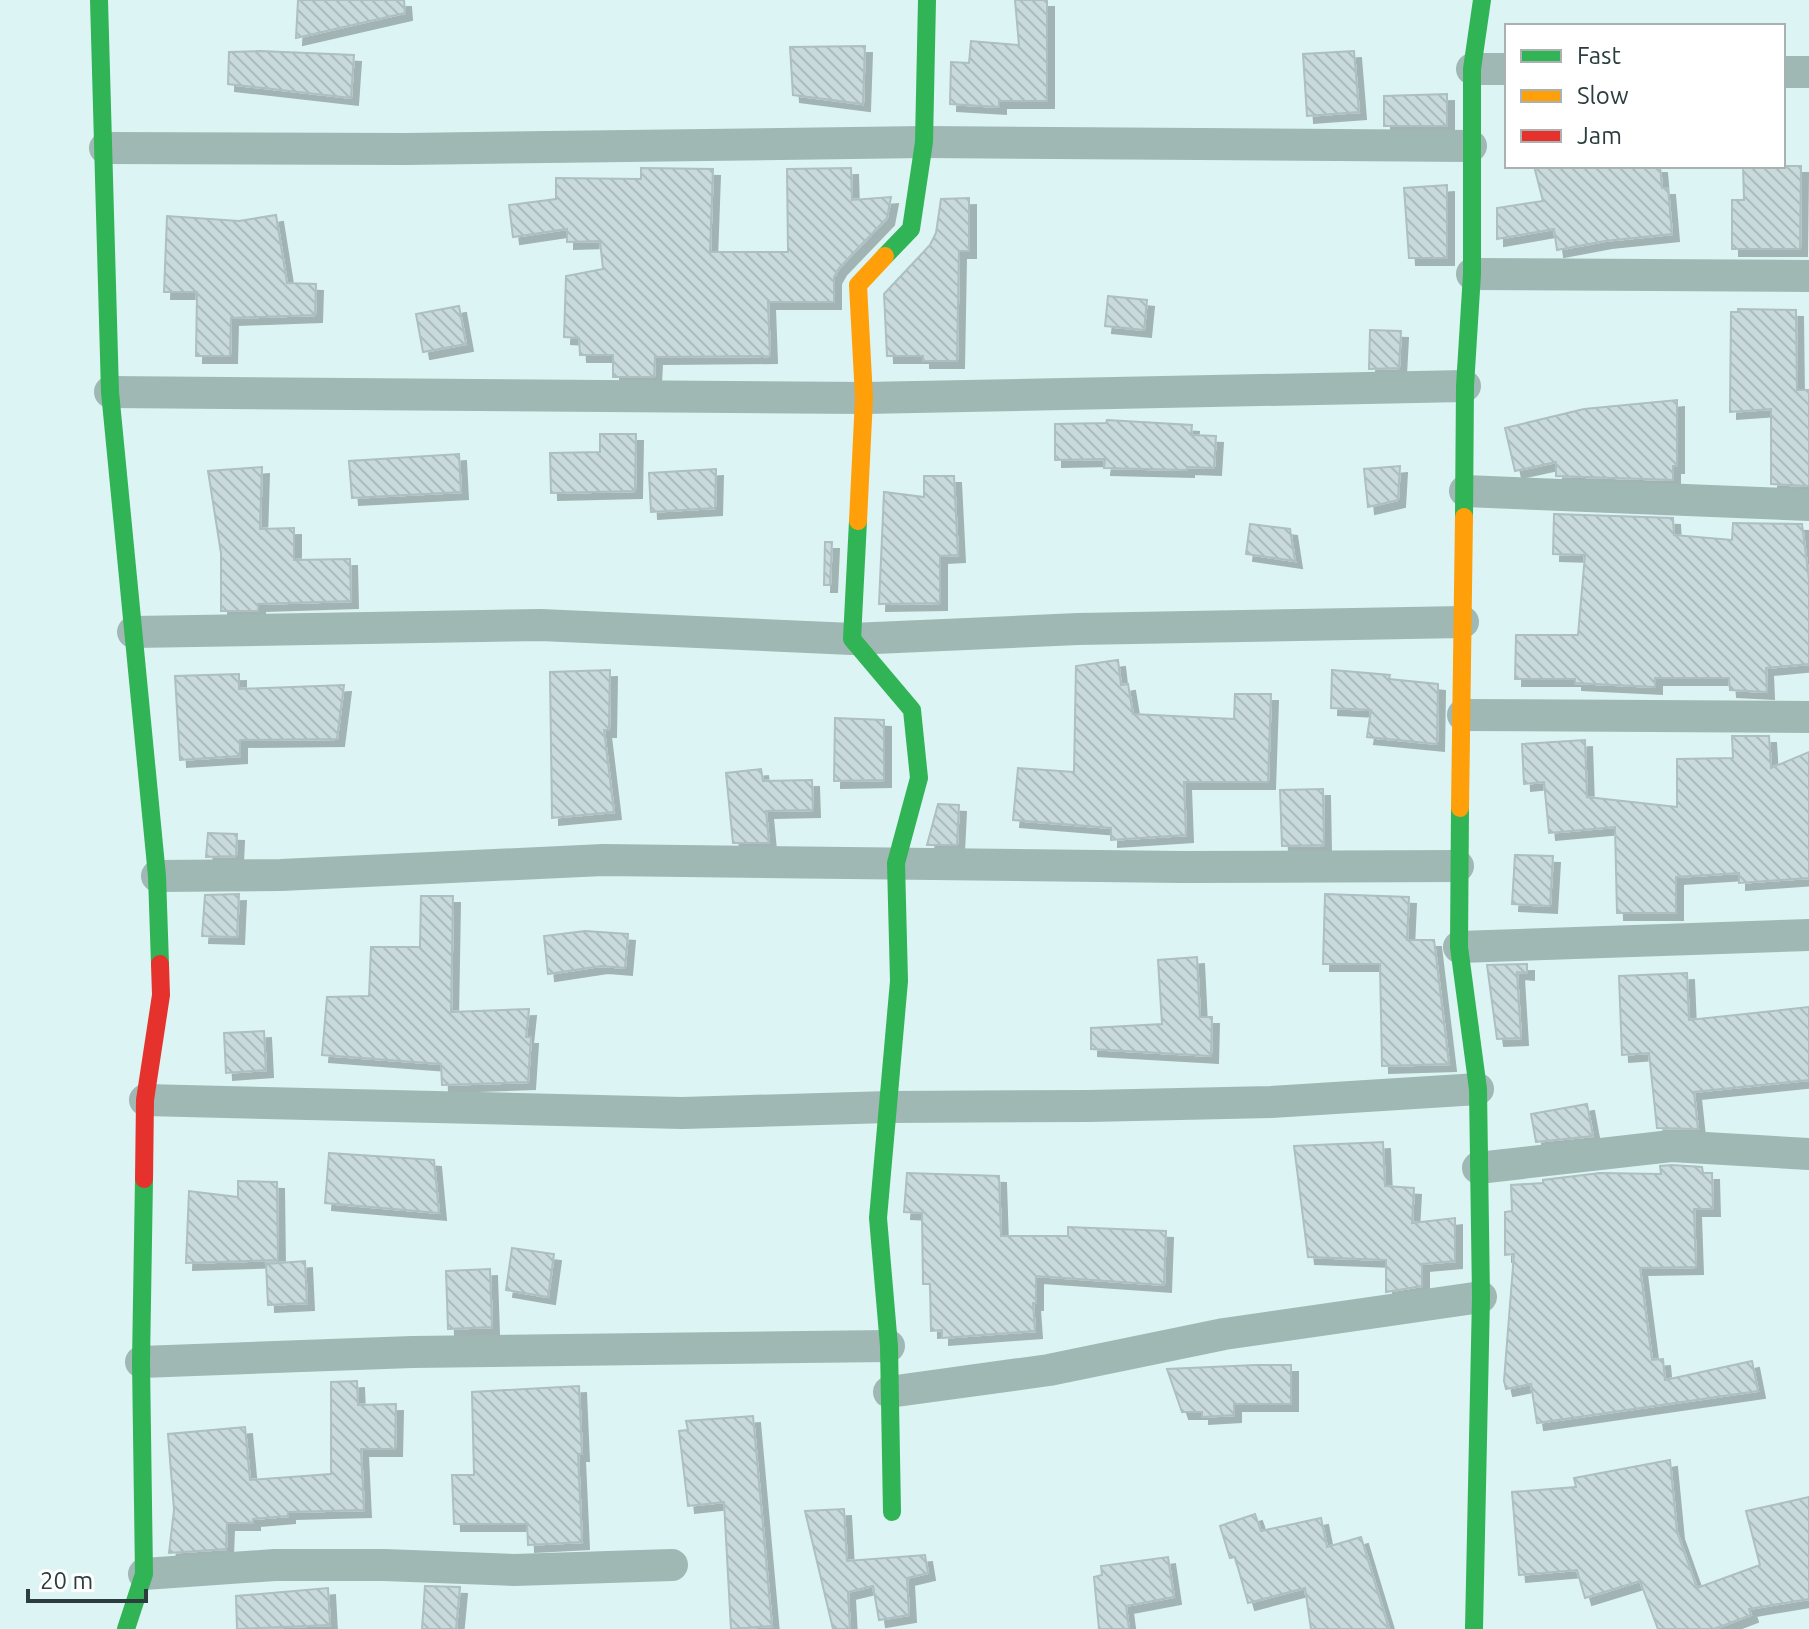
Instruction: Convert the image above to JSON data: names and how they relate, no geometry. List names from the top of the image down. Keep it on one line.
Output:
{"legend":["Fast","Slow","Jam"],"scale_bar":"20 m"}
